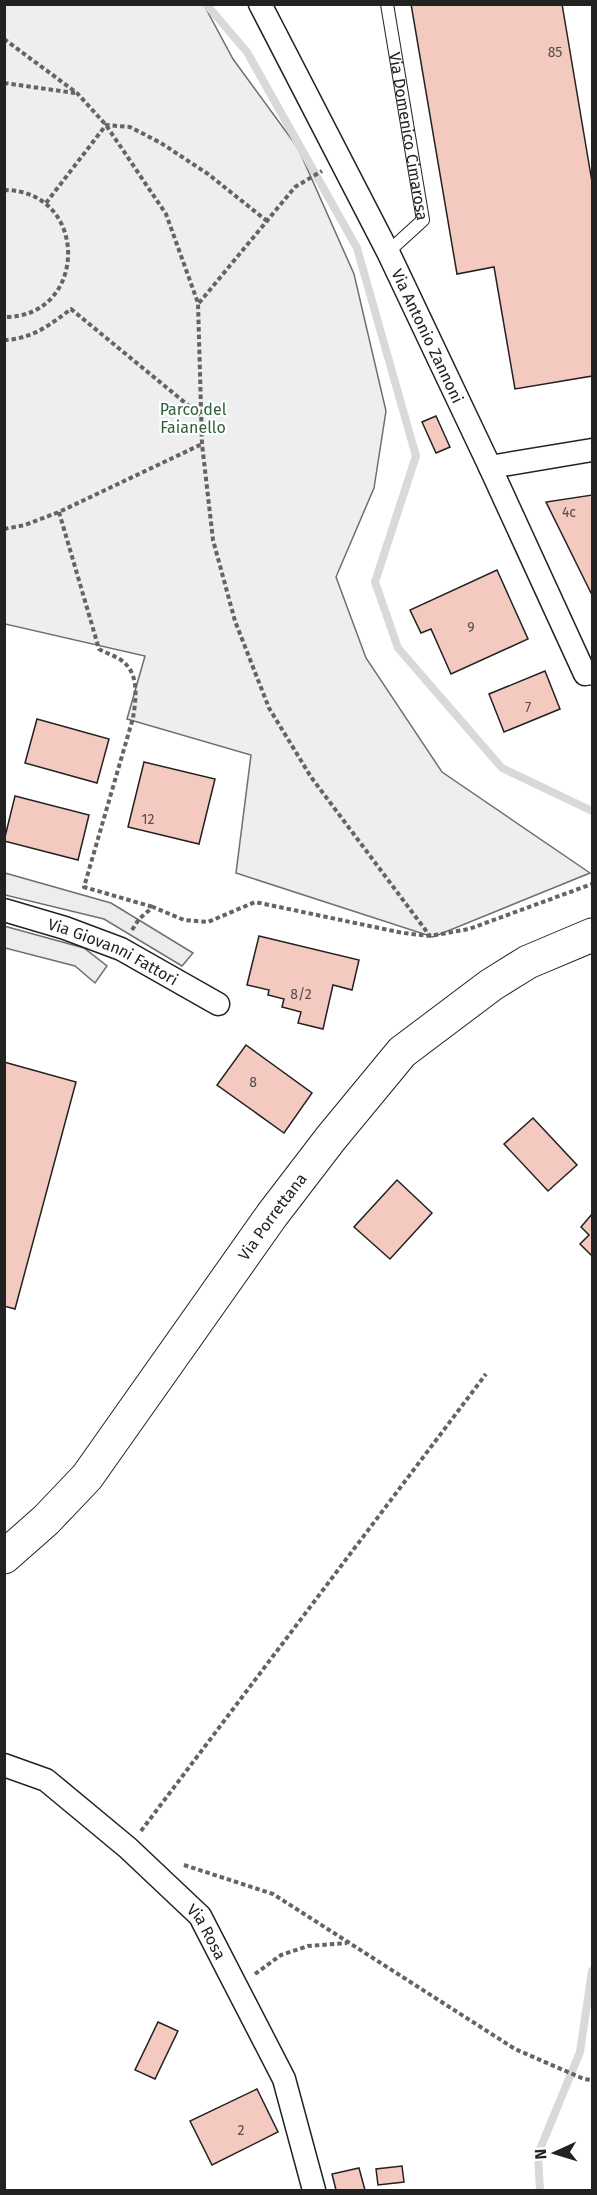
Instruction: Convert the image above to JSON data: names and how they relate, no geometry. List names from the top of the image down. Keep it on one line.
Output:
{"streets":{"main road":["Via Porrettana"],"street":["Via Antonio Zannoni","Via Giovanni Fattori","Via Rosa"],"lane":["Via Domenico Cimarosa"]},"crossings":[["Via Domenico Cimarosa","Via Antonio Zannoni"]],"parks":["Parco del Faianello"],"house_numbers":["85","4c","9","7","12","8/2","8","2"],"north":"left"}
